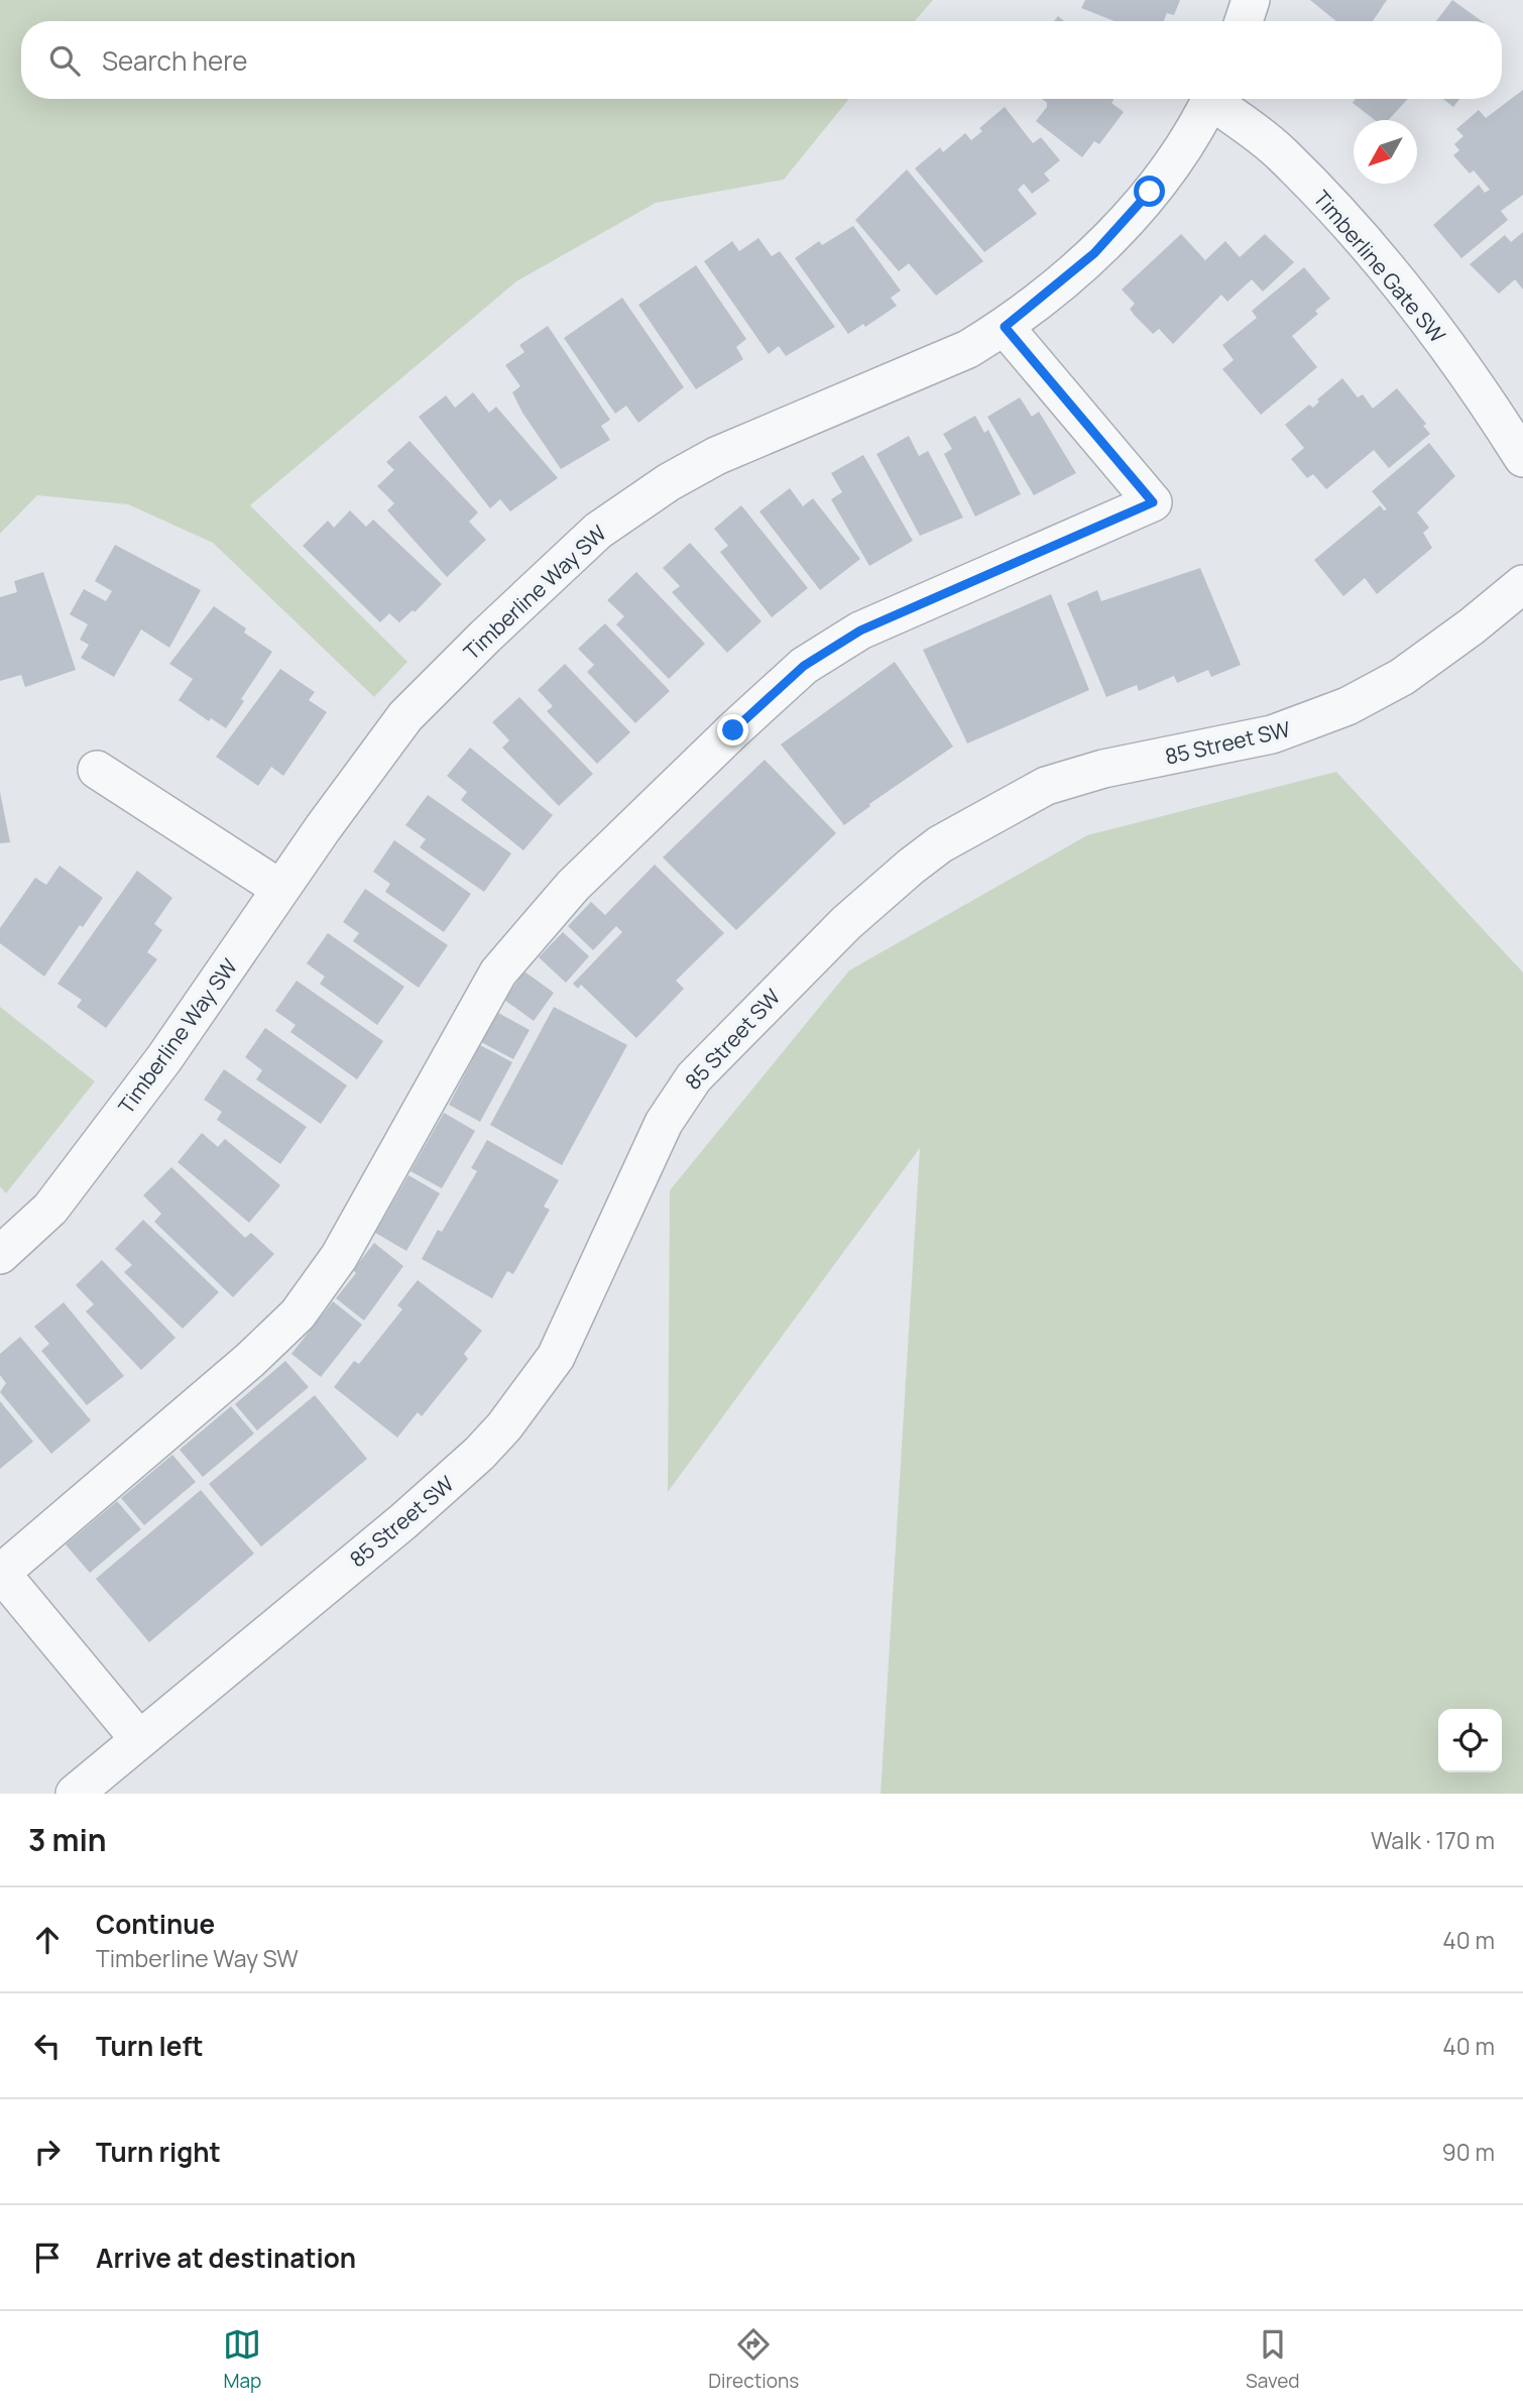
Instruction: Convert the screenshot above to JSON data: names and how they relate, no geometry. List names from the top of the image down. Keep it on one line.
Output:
{"streets":{"street":["Timberline Gate SW","Timberline Way SW","85 Street SW"]},"north":"bottom left","page":{"search":"Search here","heading":["3 min","Walk · 170 m"],"list":[["Continue","Timberline Way SW","40 m"],["Turn left","40 m"],["Turn right","90 m"],"Arrive at destination"],"nav":["Map","Directions","Saved"]}}
